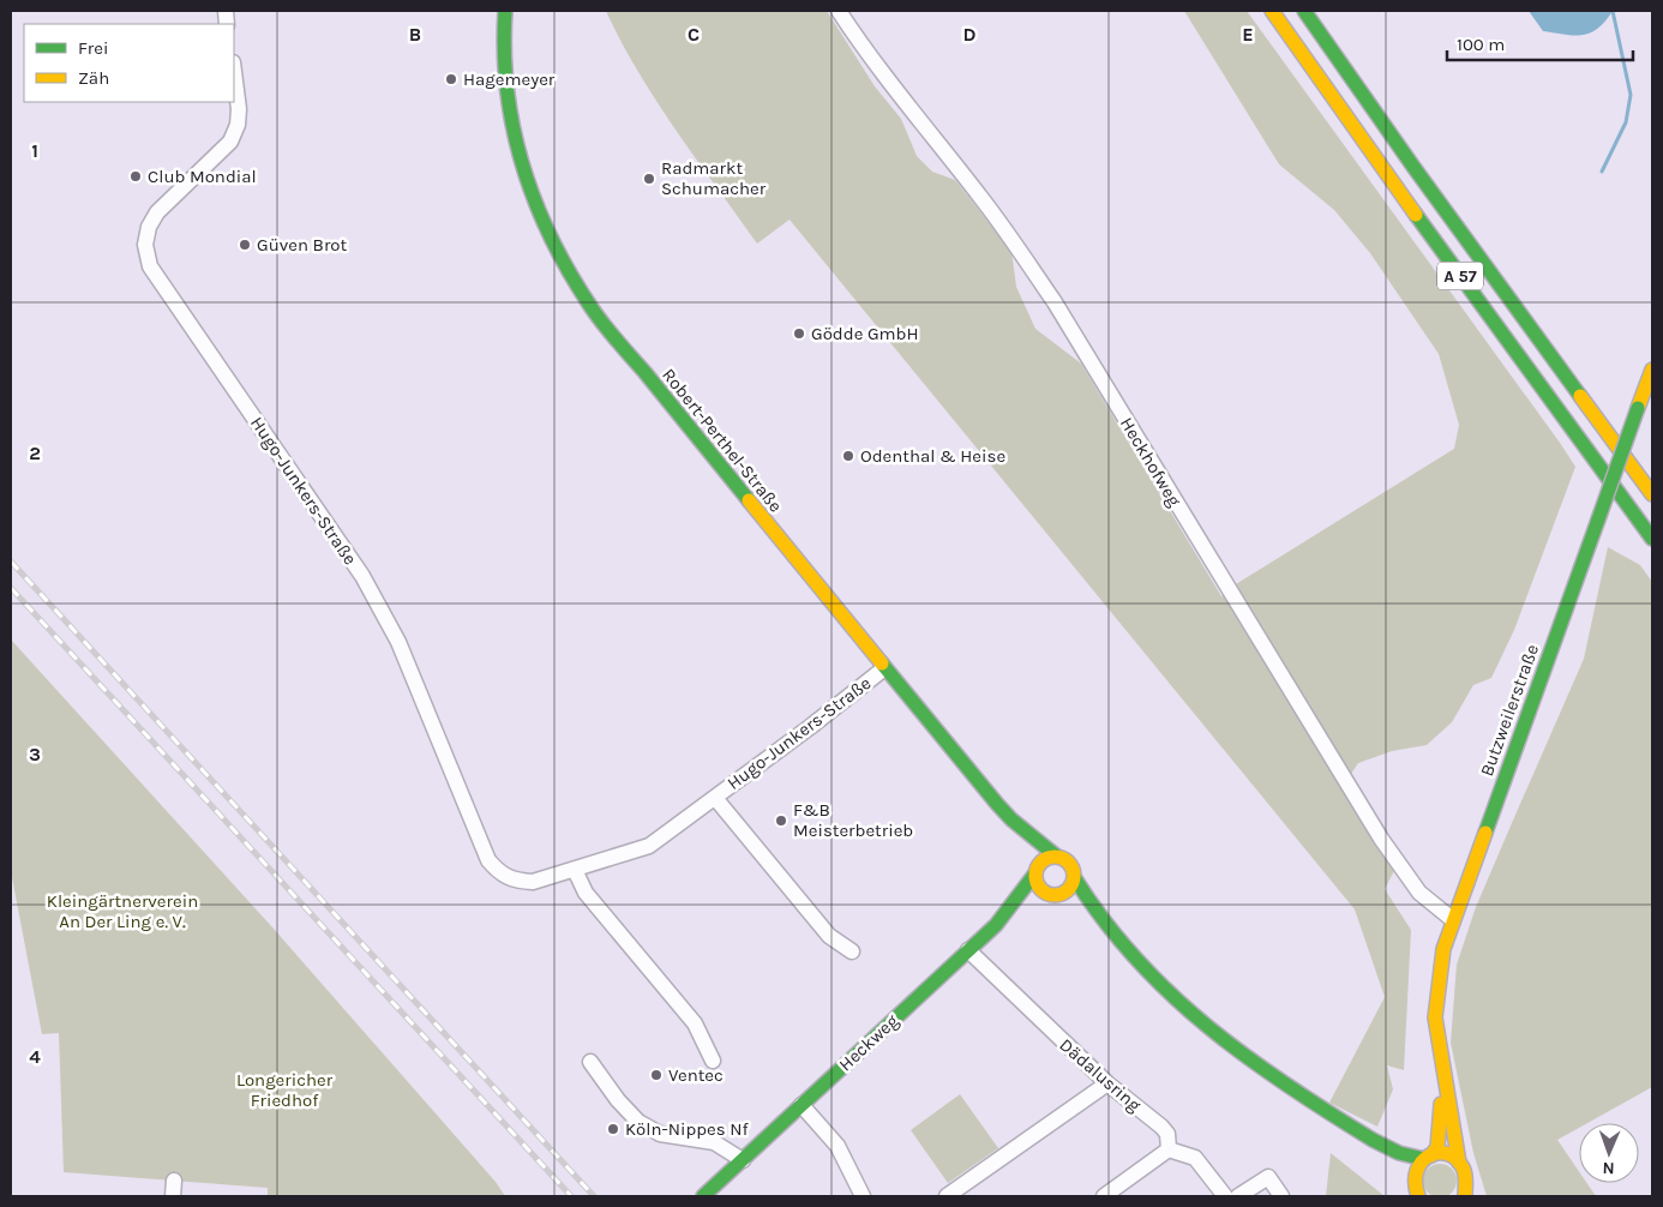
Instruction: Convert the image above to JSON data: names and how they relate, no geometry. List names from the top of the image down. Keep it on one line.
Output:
{"streets":{"main road":["A 57","Robert-Perthel-Straße","Butzweilerstraße","Heckweg"],"street":["Heckhofweg","Hugo-Junkers-Straße","Dädalusring"]},"crossings":[["Robert-Perthel-Straße","Hugo-Junkers-Straße"],["Robert-Perthel-Straße","Heckweg"],["Heckhofweg","Butzweilerstraße"],["Heckweg","Dädalusring"]],"parks":["Kleingärtnerverein An Der Ling e. V.","Longericher Friedhof"],"places":["Hagemeyer","Club Mondial","Radmarkt Schumacher","Güven Brot","Gödde GmbH","Odenthal & Heise","F&B Meisterbetrieb","Ventec","Köln-Nippes Nf"],"legend":["Frei","Zäh"],"scale_bar":"100 m","north":"bottom","grid":{"columns":["B","C","D","E"],"rows":["1","2","3","4"]}}
